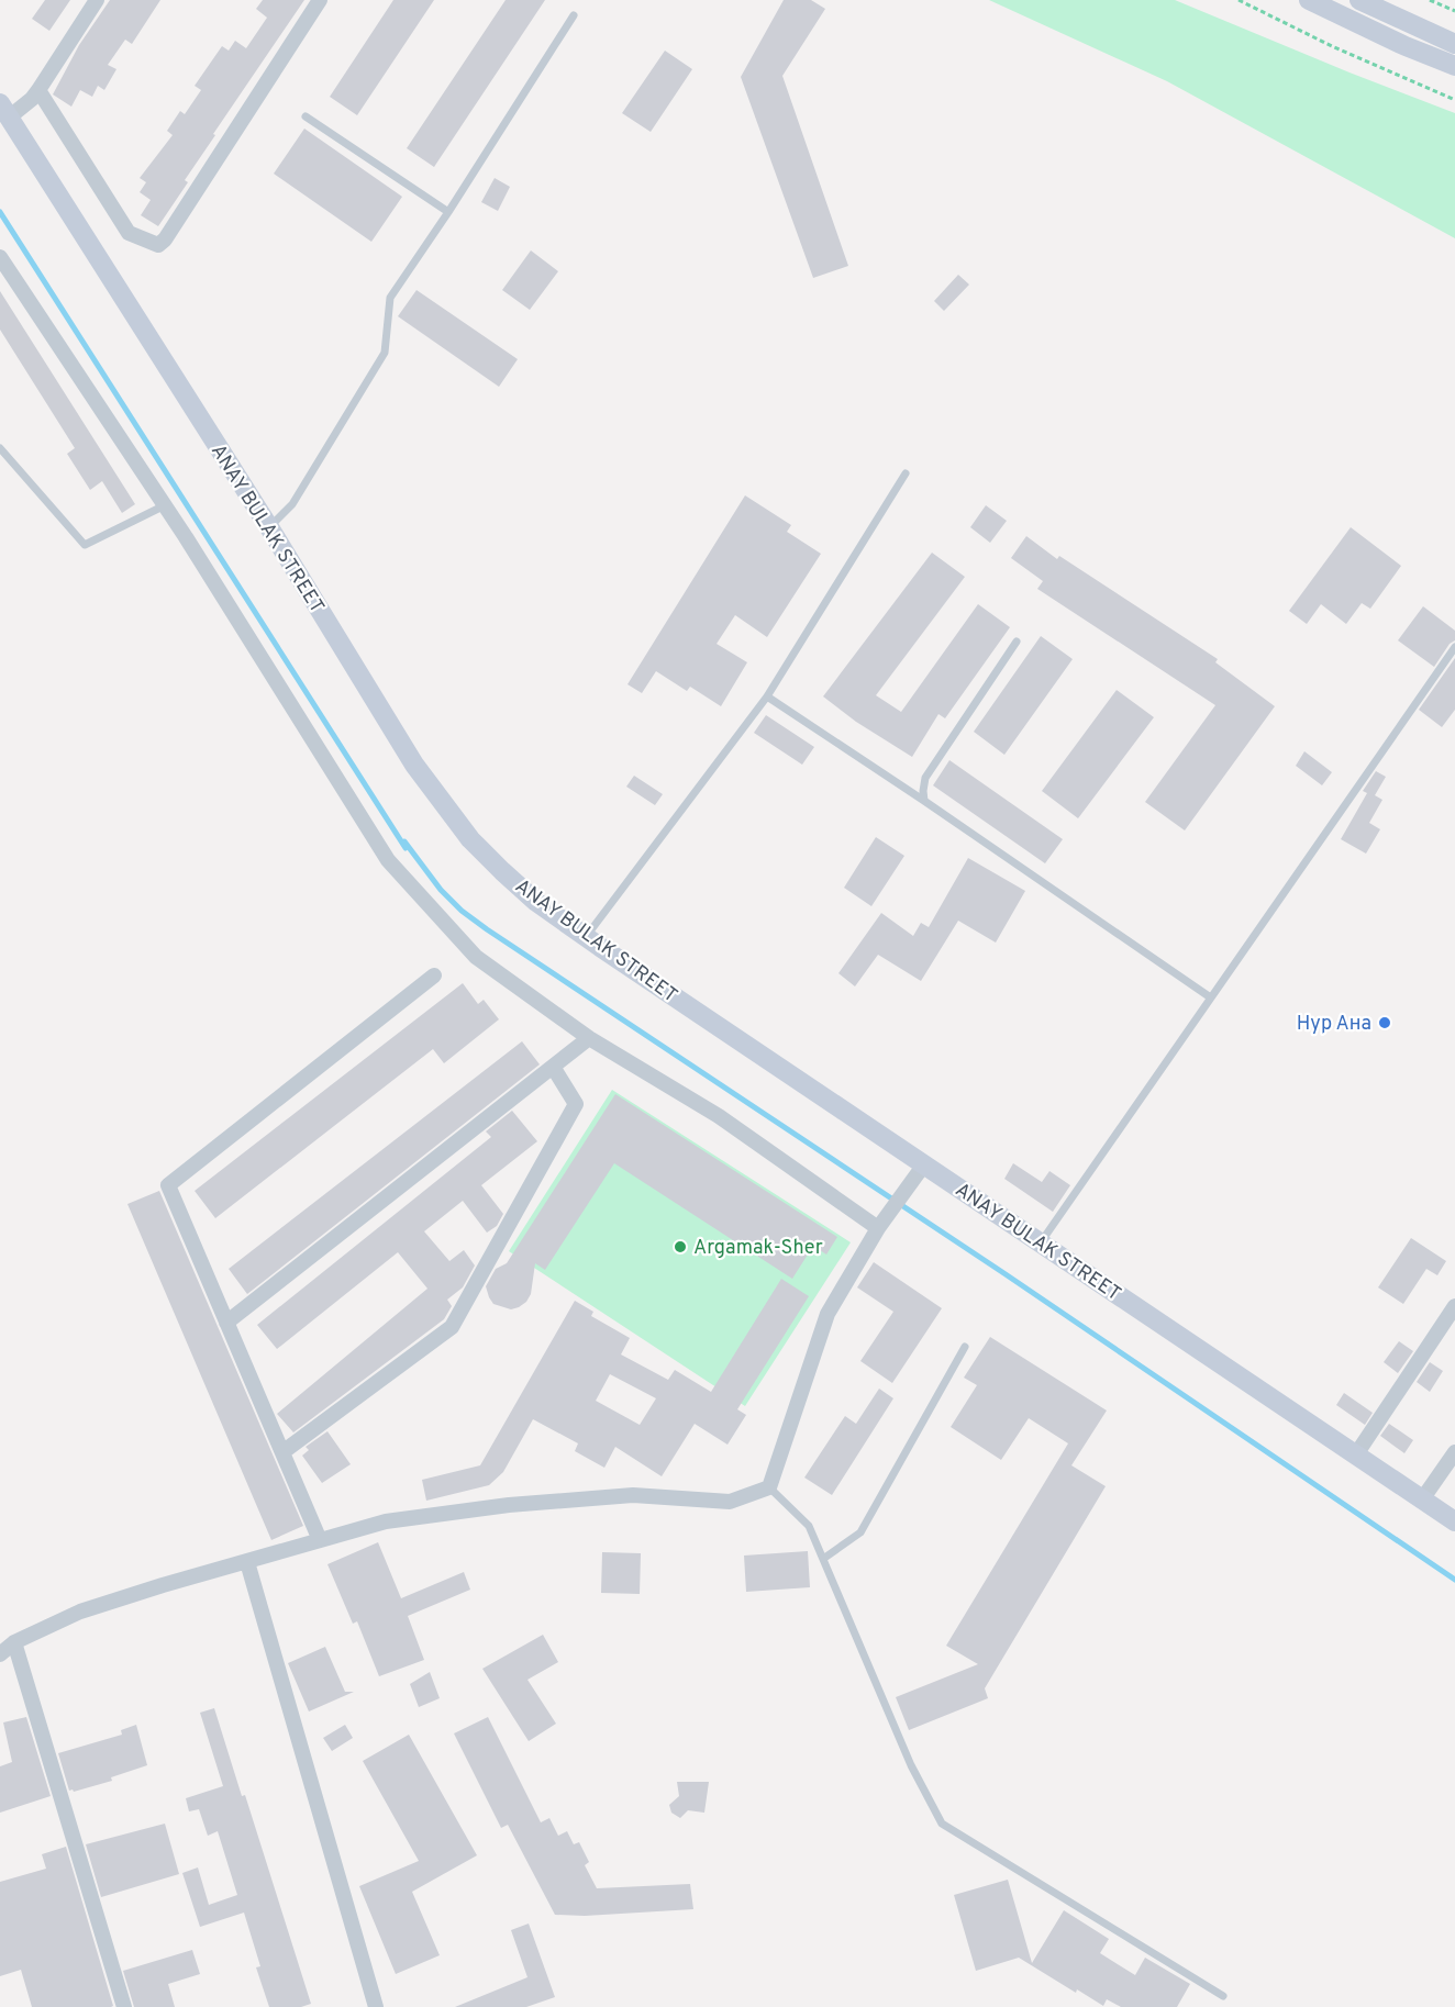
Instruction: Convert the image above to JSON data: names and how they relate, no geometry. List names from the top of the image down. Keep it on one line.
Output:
{"streets":{"main road":["ANAY BULAK STREET"]},"places":["Нур Ана","Argamak-Sher"]}
